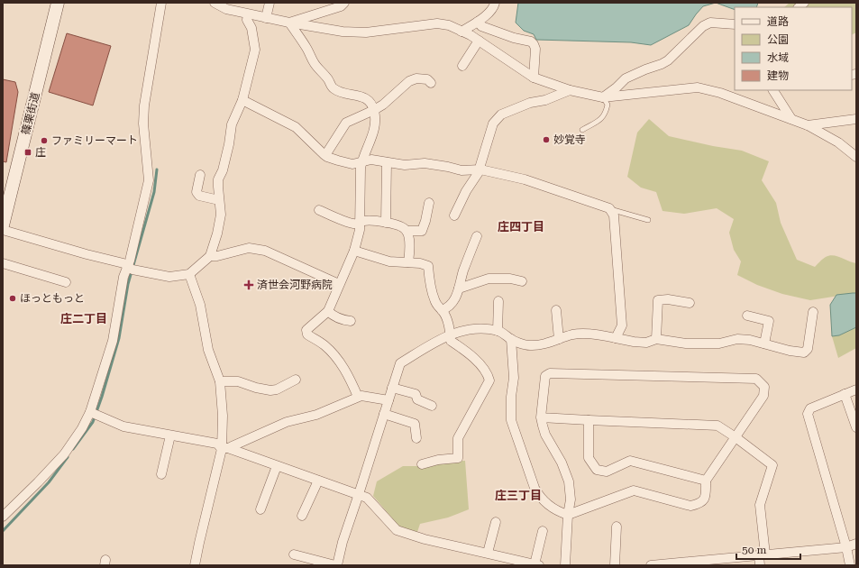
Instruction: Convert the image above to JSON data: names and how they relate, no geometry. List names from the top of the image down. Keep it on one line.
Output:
{"streets":{"main road":["篠栗街道"]},"districts":["庄四丁目","庄二丁目","庄三丁目"],"places":{"other":["妙覚寺","ファミリーマート","ほっともっと"],"transit":["庄"],"health":["済世会河野病院"]},"legend":["道路","公園","水域","建物"],"scale_bar":"50 m"}
